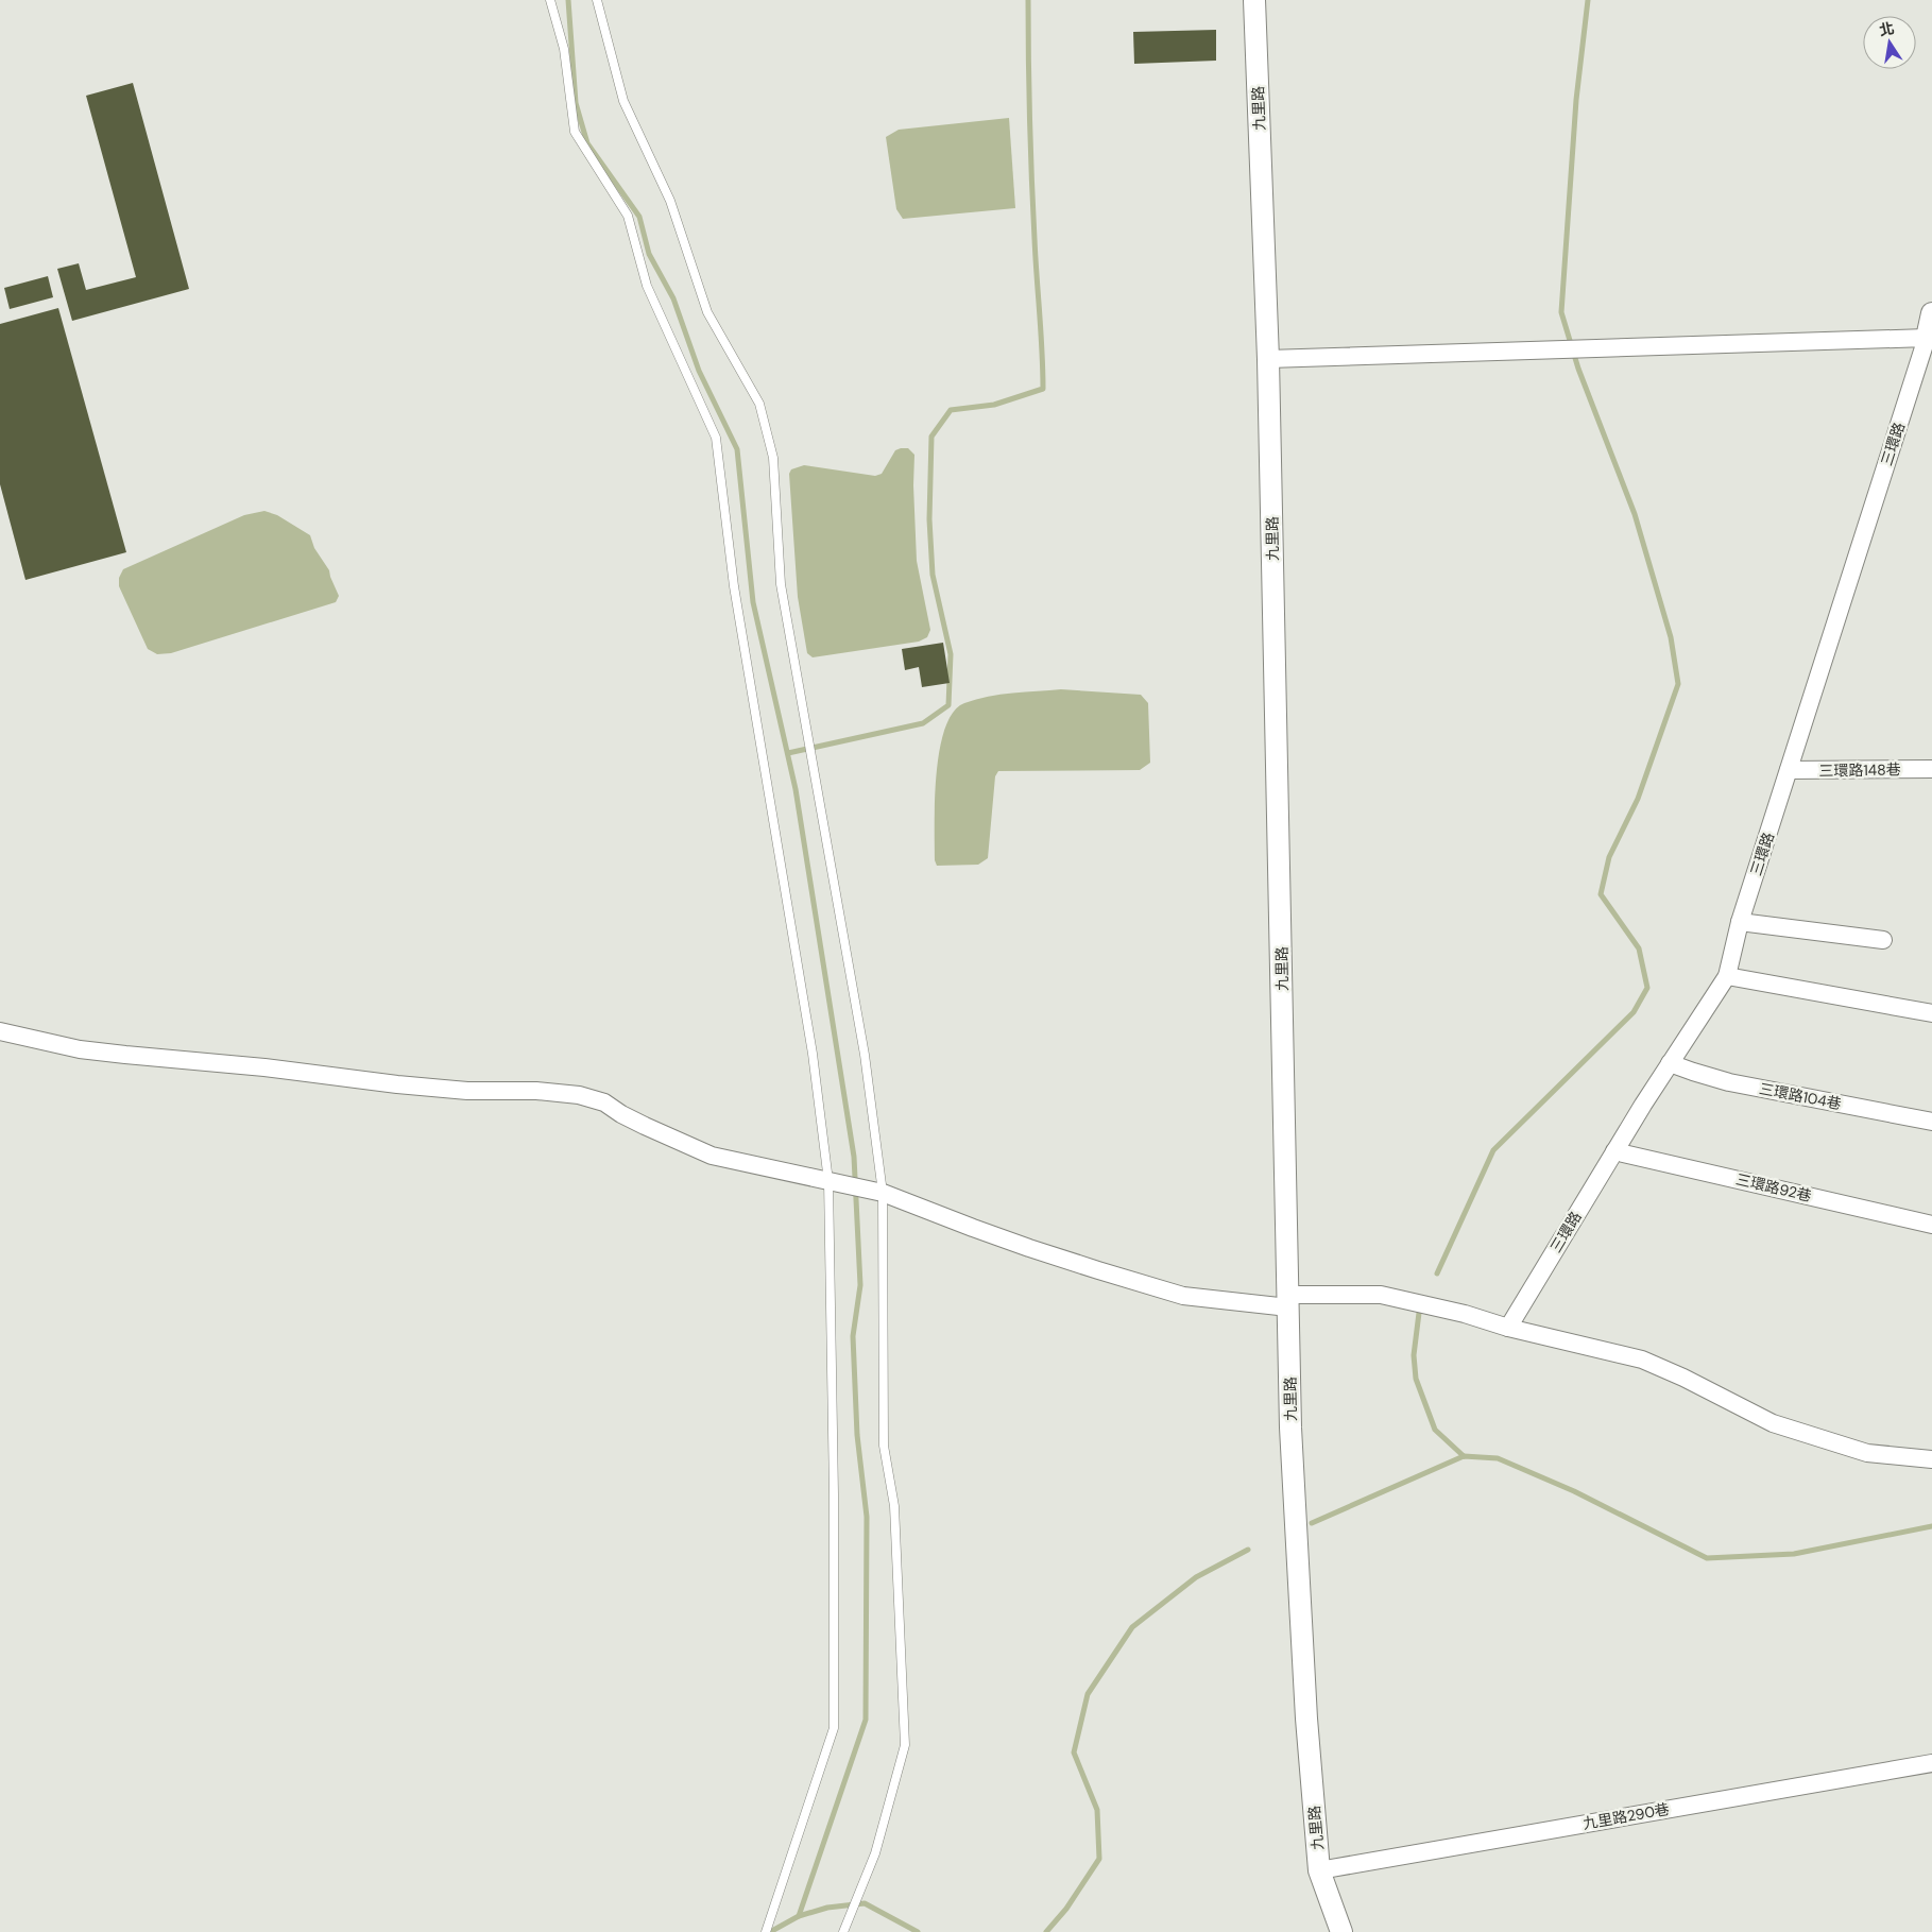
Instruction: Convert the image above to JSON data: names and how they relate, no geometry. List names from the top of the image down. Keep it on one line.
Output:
{"streets":{"street":["九里路","三環路","三環路148巷","三環路104巷","三環路92巷","九里路290巷"]},"crossings":[["九里路","九里路290巷"],["三環路","三環路148巷"],["三環路","三環路104巷"],["三環路","三環路92巷"]],"north":"top"}
